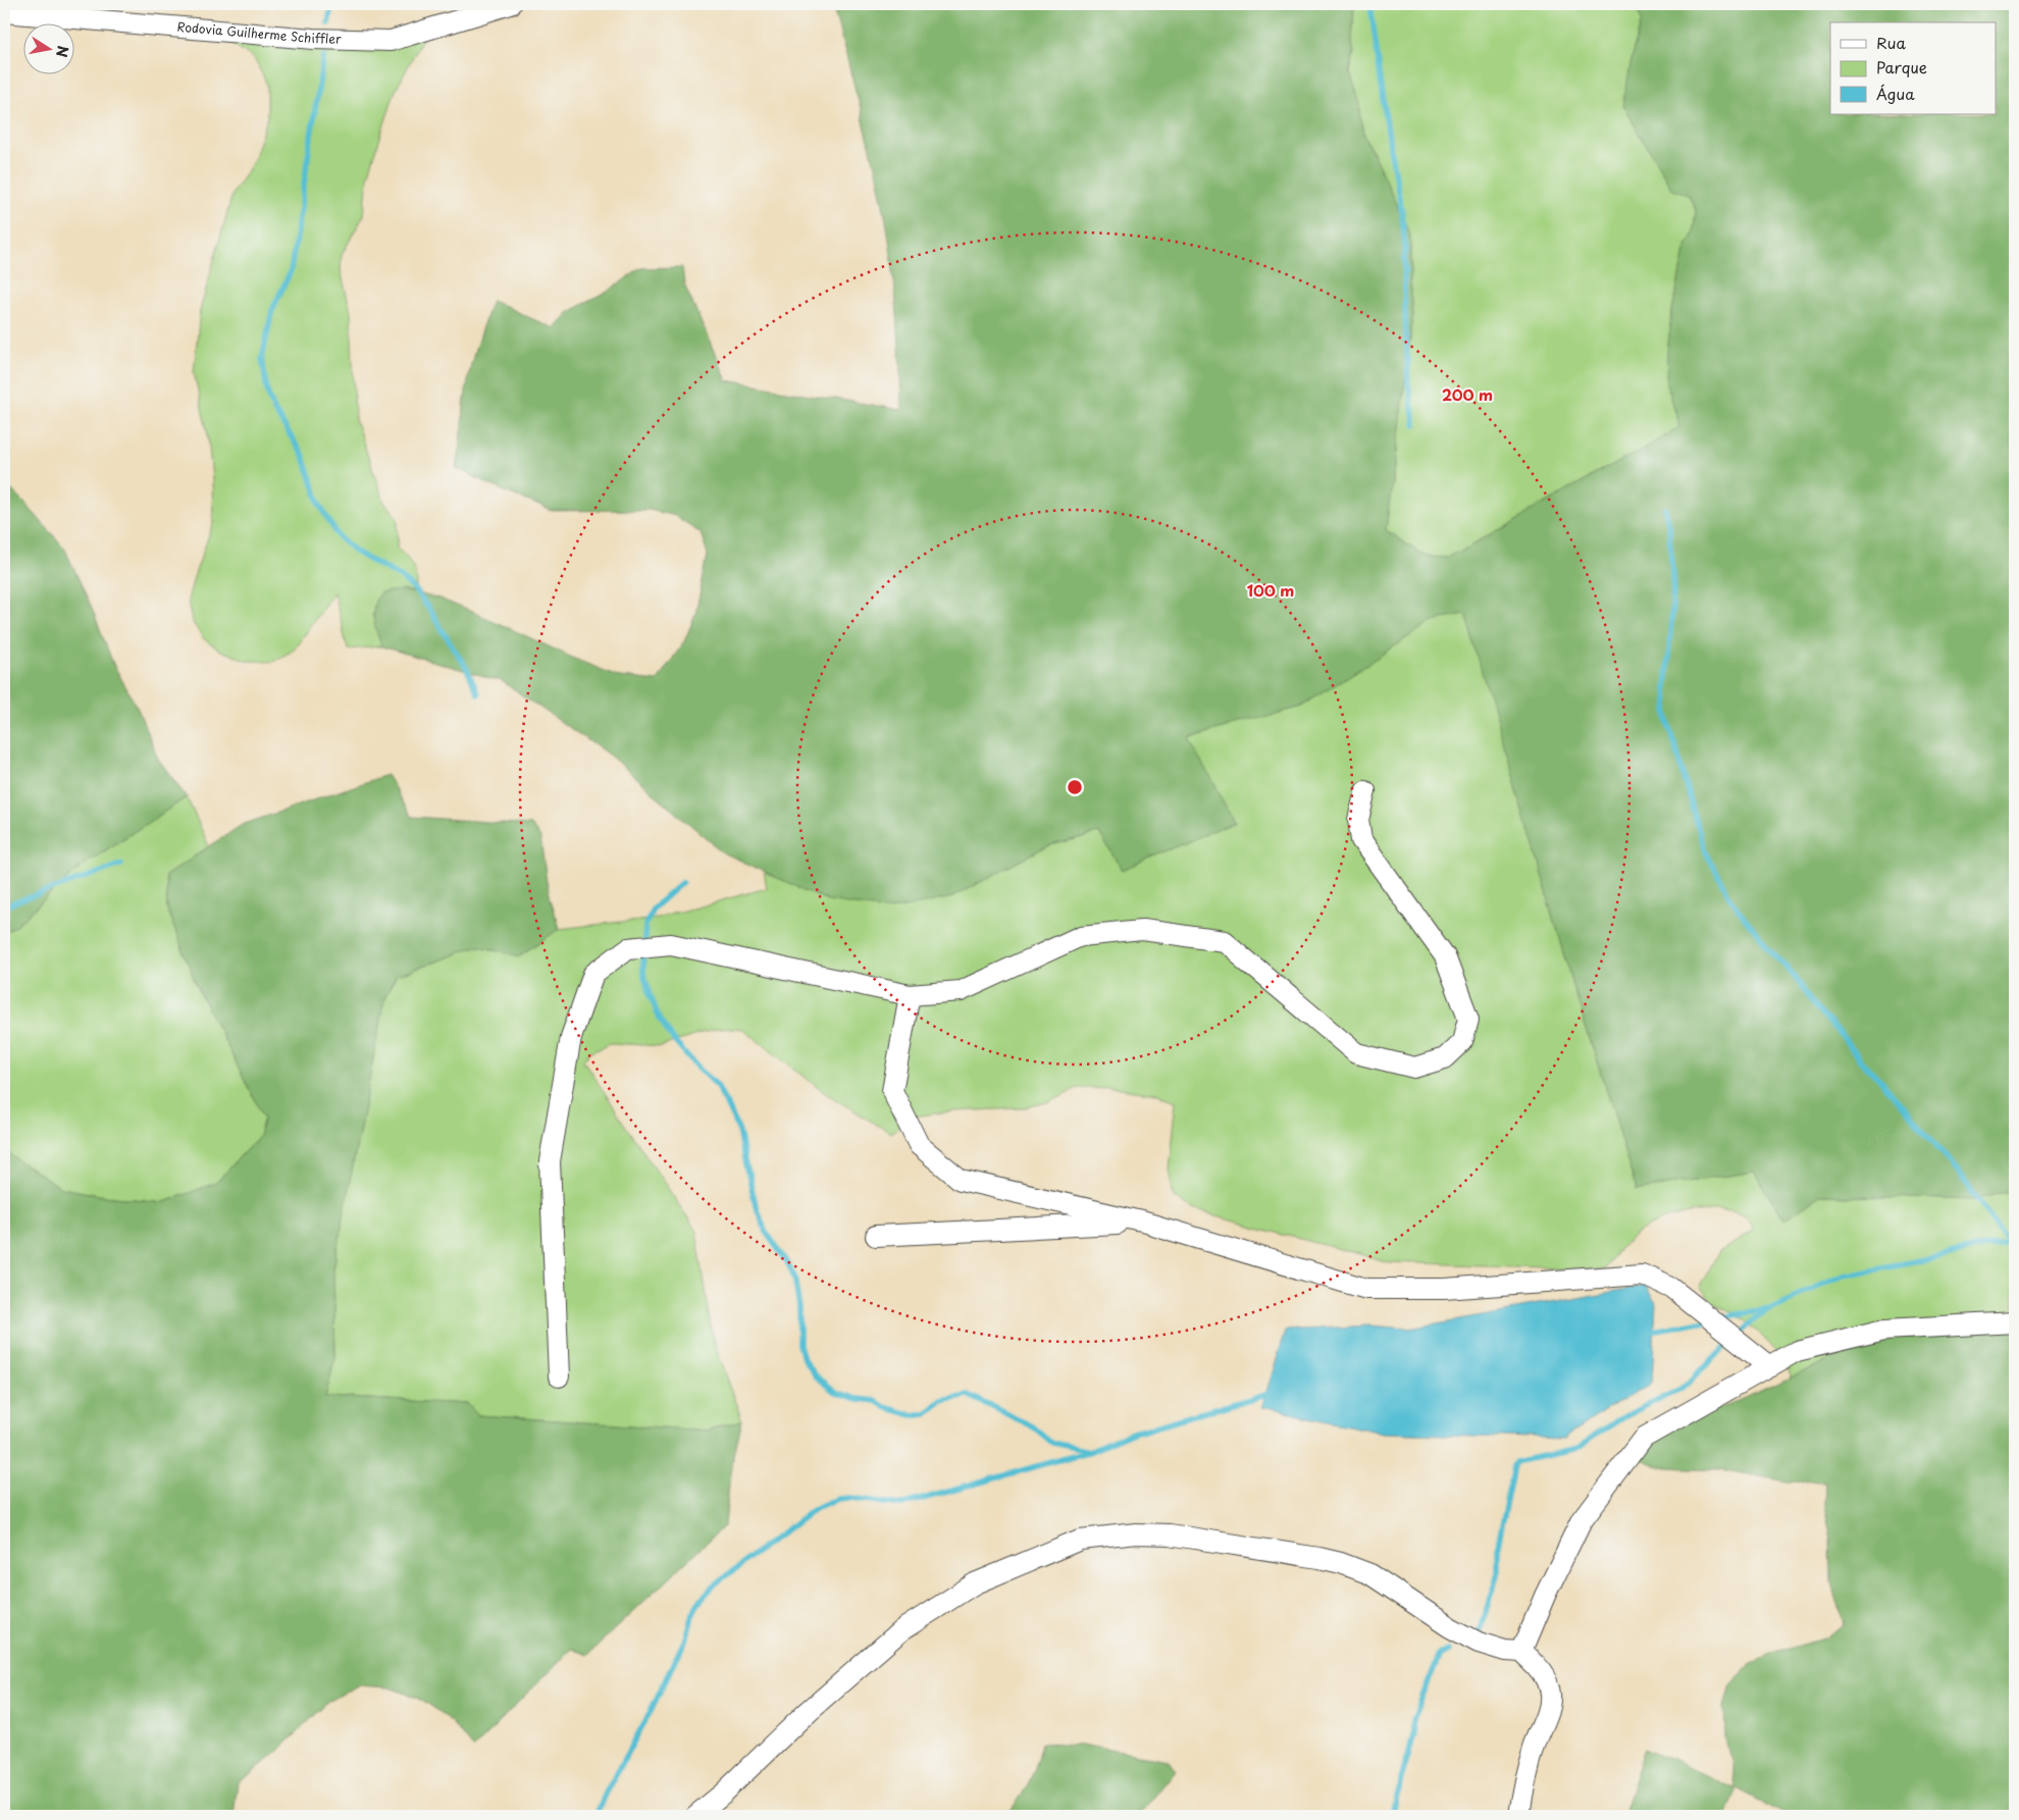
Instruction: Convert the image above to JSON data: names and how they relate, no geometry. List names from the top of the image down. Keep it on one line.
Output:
{"streets":{"street":["Rodovia Guilherme Schiffler"]},"legend":["Rua","Parque","Água"],"north":"right","rings":["200 m","100 m"]}
